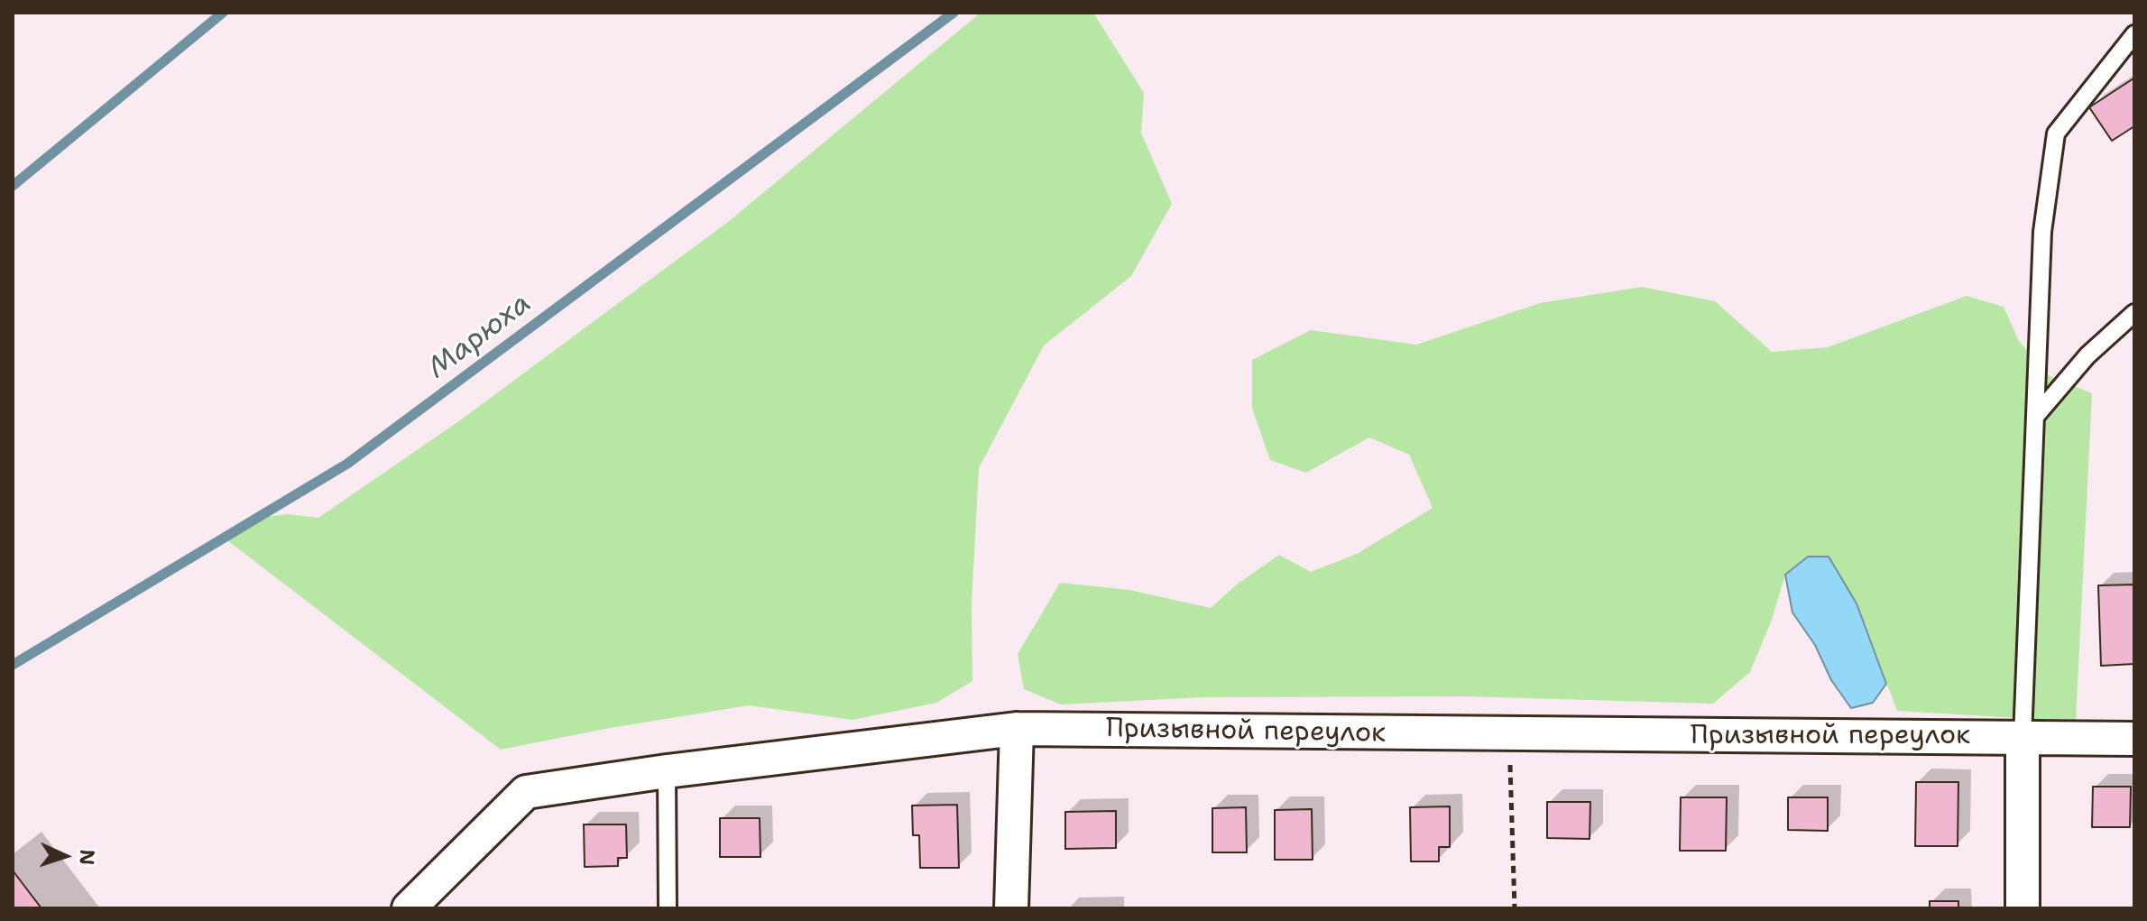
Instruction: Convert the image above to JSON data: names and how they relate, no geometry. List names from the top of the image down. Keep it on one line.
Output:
{"streets":{"street":["Призывной переулок"]},"water":["Марюха"],"north":"right"}
